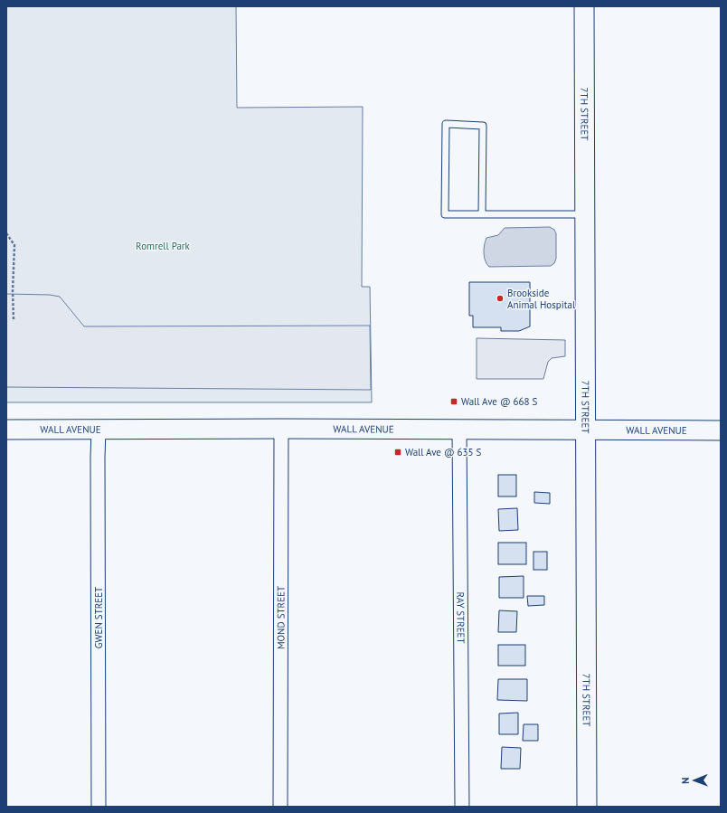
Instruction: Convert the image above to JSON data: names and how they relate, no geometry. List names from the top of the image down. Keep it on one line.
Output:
{"streets":{"street":["7TH STREET","WALL AVENUE","GWEN STREET","MOND STREET","RAY STREET"]},"crossings":[["7TH STREET","WALL AVENUE"],["WALL AVENUE","GWEN STREET"],["WALL AVENUE","MOND STREET"],["WALL AVENUE","RAY STREET"]],"parks":["Romrell Park"],"places":{"other":["Brookside Animal Hospital"],"transit":["Wall Ave @ 668 S","Wall Ave @ 635 S"]},"north":"left"}
